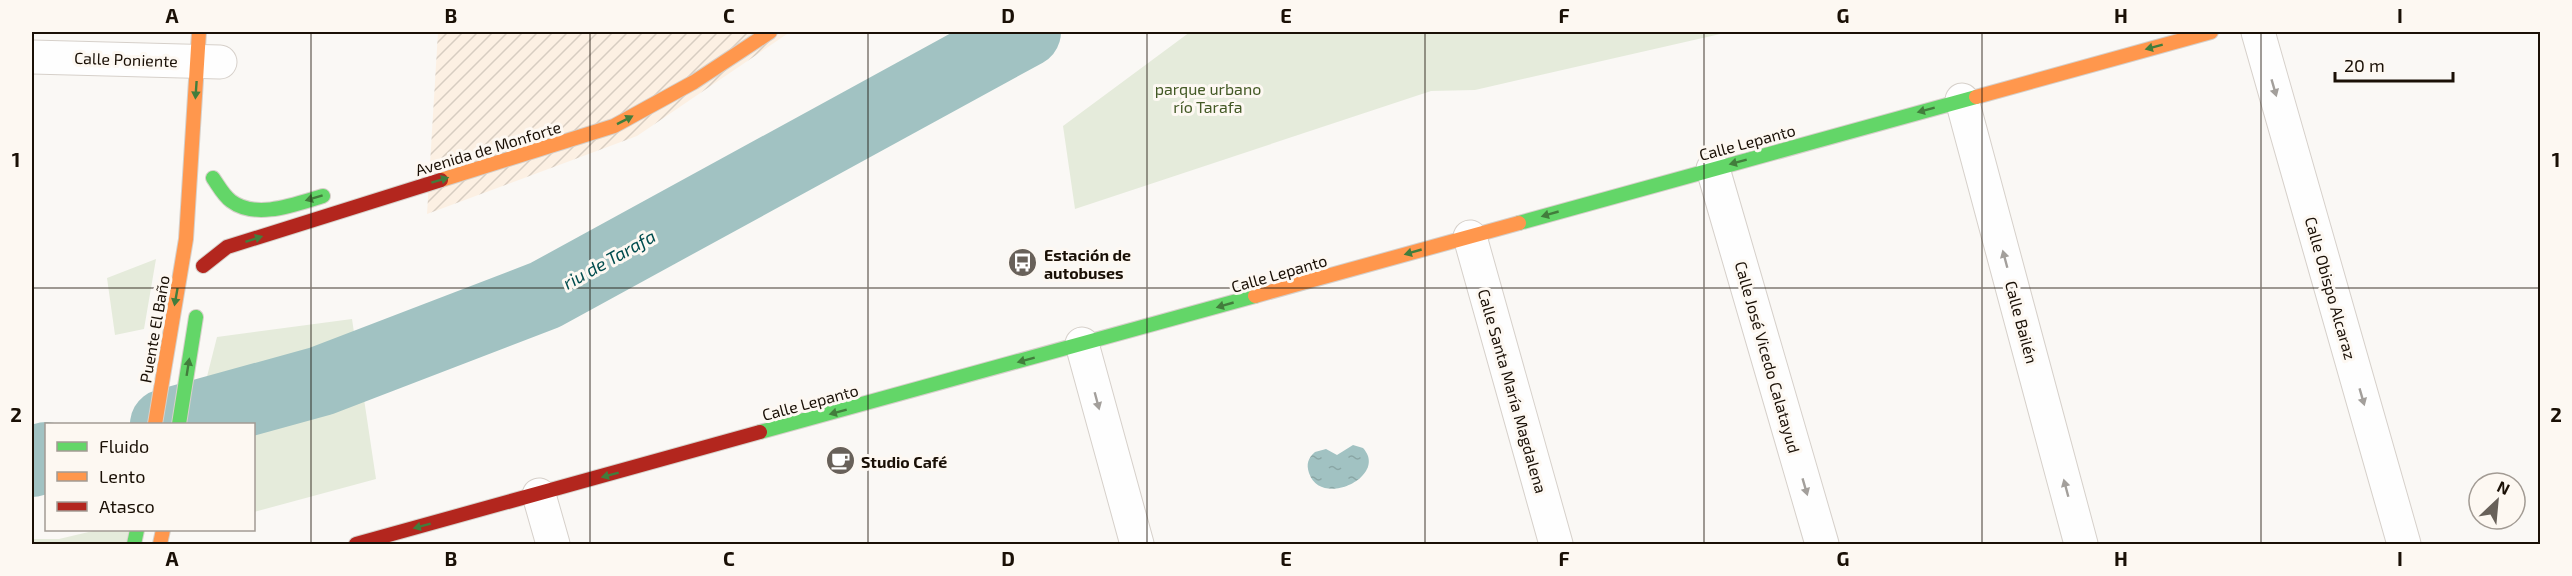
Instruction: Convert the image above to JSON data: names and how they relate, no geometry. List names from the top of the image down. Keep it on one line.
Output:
{"streets":{"street":["Calle Poniente","Calle Lepanto","Avenida de Monforte","Calle Obispo Alcaraz","Calle Bailén","Puente El Baño","Calle José Vicedo Calatayud","Calle Santa María Magdalena"]},"crossings":[["Calle Poniente","Puente El Baño"],["Calle Lepanto","Calle Bailén"],["Calle Lepanto","Calle José Vicedo Calatayud"],["Calle Lepanto","Calle Santa María Magdalena"]],"one_way":["Calle Lepanto","Avenida de Monforte","Calle Obispo Alcaraz","Calle Bailén","Calle José Vicedo Calatayud"],"water":["riu de Tarafa"],"parks":["parque urbano río Tarafa"],"places":{"bus stop":["Estación de autobuses"],"cafe":["Studio Café"]},"legend":["Fluido","Lento","Atasco"],"scale_bar":"20 m","north":"top right","grid":{"columns":["A","B","C","D","E","F","G","H","I"],"rows":["1","2"]}}
